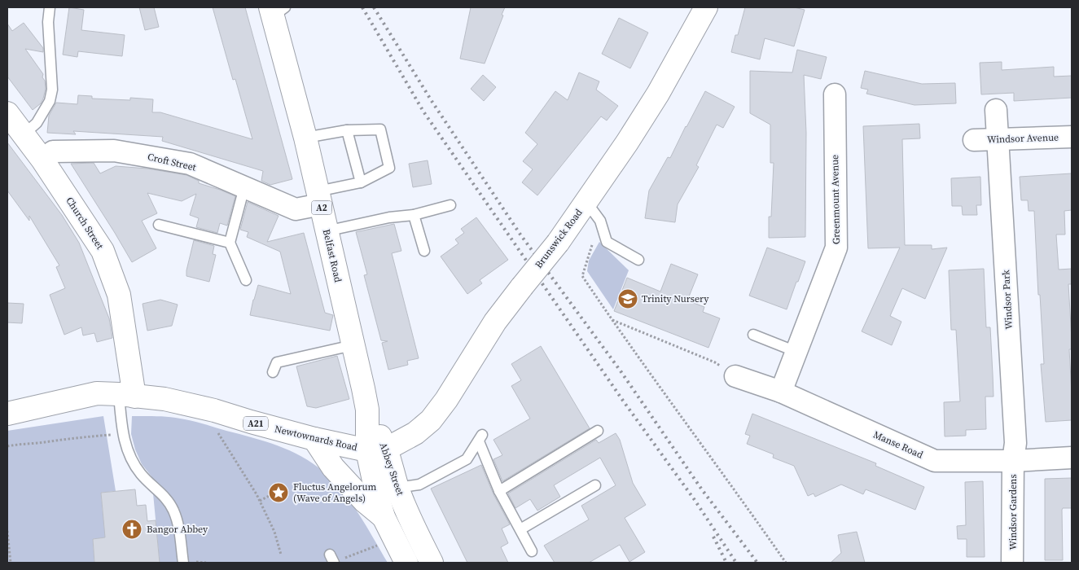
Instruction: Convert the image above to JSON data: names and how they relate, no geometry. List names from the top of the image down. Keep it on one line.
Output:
{"streets":{"main road":["A2","Church Street","Brunswick Road","Belfast Road","A21","Newtownards Road","Abbey Street"],"street":["Windsor Avenue","Croft Street","Greenmount Avenue","Windsor Park","Manse Road","Windsor Gardens"]},"crossings":[["Windsor Avenue","Windsor Park"],["Croft Street","Church Street"],["Croft Street","Belfast Road"],["Greenmount Avenue","Manse Road"],["Church Street","Newtownards Road"],["Brunswick Road","Newtownards Road"],["Brunswick Road","Abbey Street"],["Belfast Road","Abbey Street"],["Windsor Park","Manse Road"],["Windsor Park","Windsor Gardens"],["Newtownards Road","Abbey Street"],["Manse Road","Windsor Gardens"]],"places":{"school or university":["Trinity Nursery"],"place":["Fluctus Angelorum (Wave of Angels)"],"church":["Bangor Abbey"]}}
